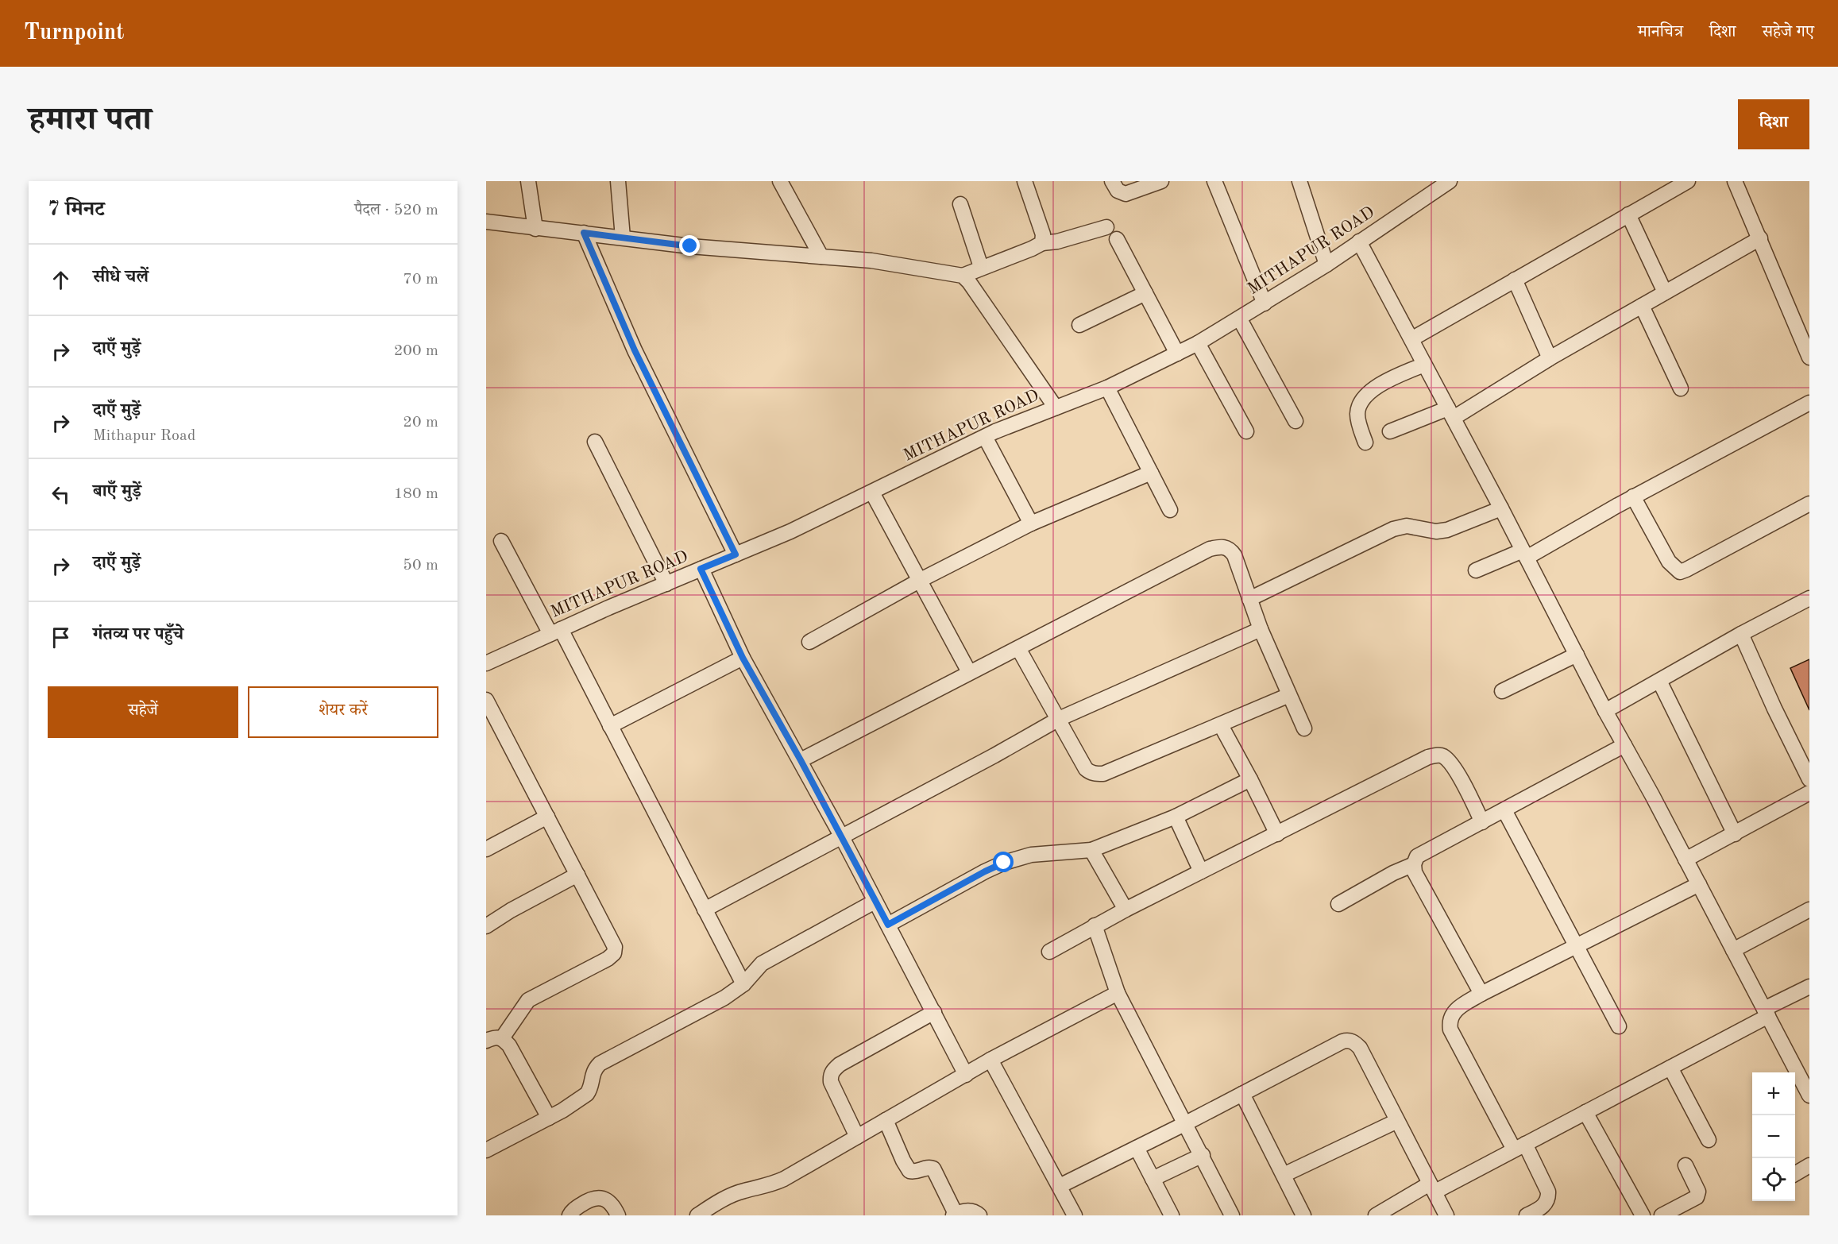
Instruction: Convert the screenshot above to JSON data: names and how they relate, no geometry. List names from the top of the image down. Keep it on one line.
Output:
{"streets":{"street":["MITHAPUR ROAD"]},"page":{"header":"Turnpoint","nav":["मानचित्र","दिशा","सहेजे गए"],"title":"हमारा पता","buttons":["दिशा",["सहेजें","शेयर करें"]],"heading":["7 मिनट","पैदल · 520 m"],"list":[["सीधे चलें","70 m"],["दाएँ मुड़ें","200 m"],["दाएँ मुड़ें","Mithapur Road","20 m"],["बाएँ मुड़ें","180 m"],["दाएँ मुड़ें","50 m"],"गंतव्य पर पहुँचे"],"map_buttons":["+","−"]}}
